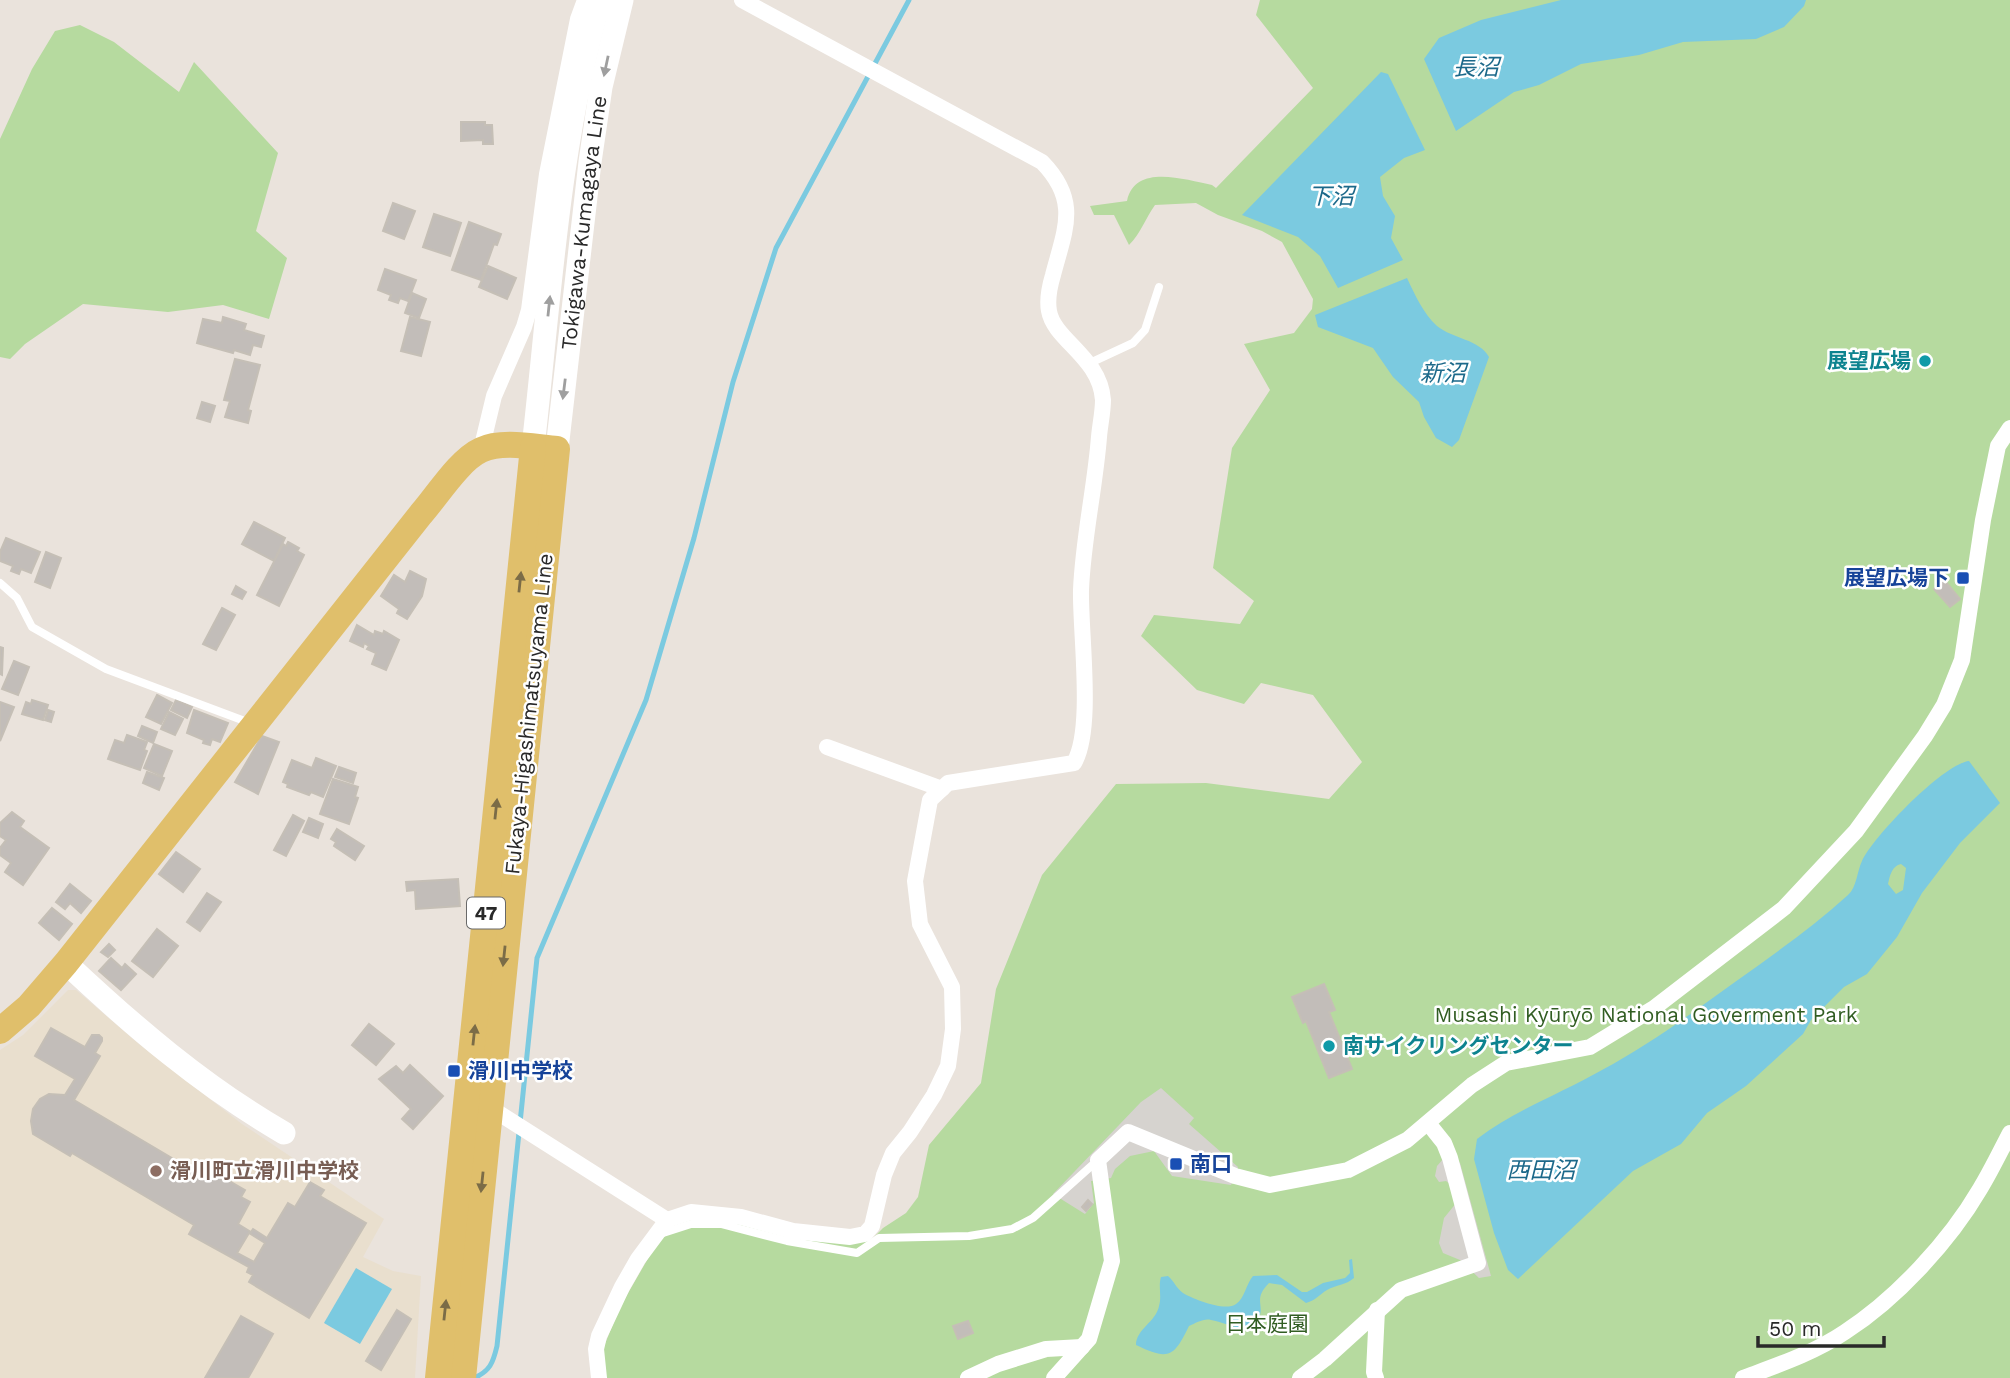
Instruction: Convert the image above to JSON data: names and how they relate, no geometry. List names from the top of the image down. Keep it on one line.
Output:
{"streets":{"main road":["Tokigawa-Kumagaya Line","Fukaya-Higashimatsuyama Line","47"]},"crossings":[["Tokigawa-Kumagaya Line","Fukaya-Higashimatsuyama Line"]],"water":["長沼","下沼","新沼","西田沼"],"parks":["Musashi Kyūryō National Goverment Park","日本庭園"],"places":{"other":["展望広場","南サイクリングセンター","滑川町立滑川中学校"],"transit":["展望広場下","滑川中学校","南口"]},"scale_bar":"50 m"}
